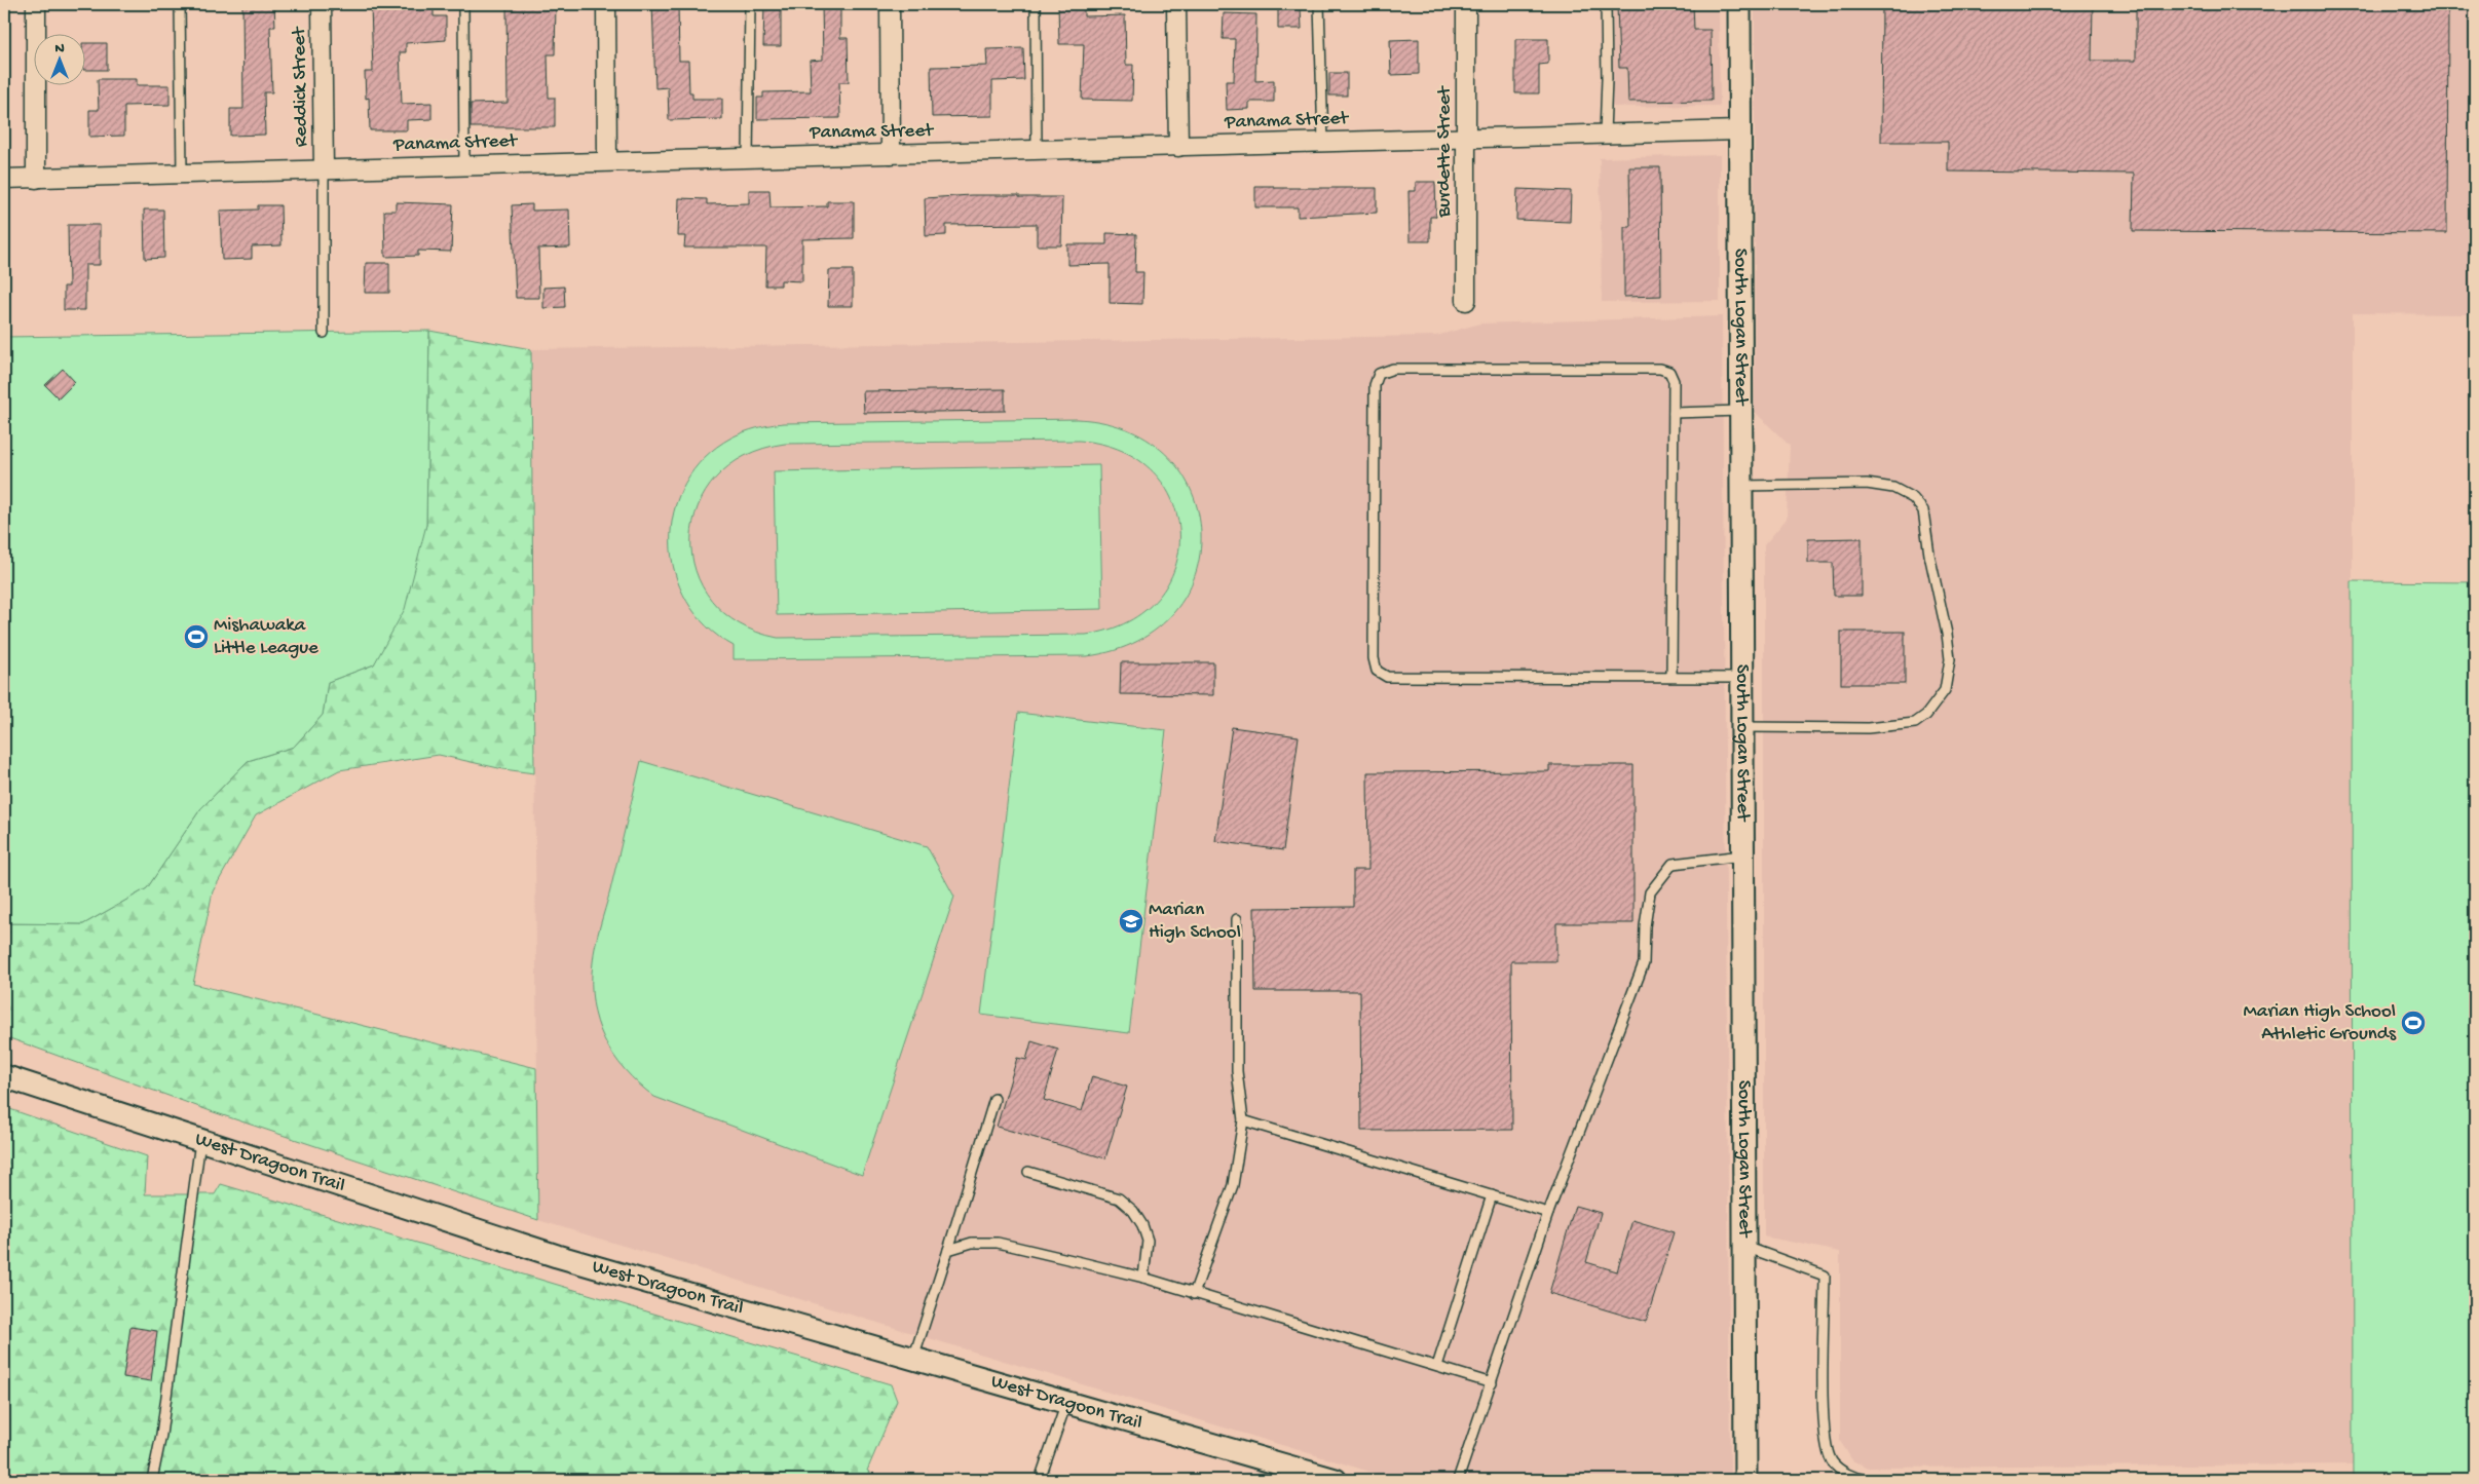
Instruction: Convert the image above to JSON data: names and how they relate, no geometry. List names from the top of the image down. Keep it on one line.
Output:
{"streets":{"street":["Reddick Street","Panama Street","Burdette Street","South Logan Street","West Dragoon Trail"]},"crossings":[["Reddick Street","Panama Street"],["Panama Street","Burdette Street"],["Panama Street","South Logan Street"]],"places":{"sports":["Mishawaka Little League","Marian High School Athletic Grounds"],"school or university":["Marian High School"]},"north":"top"}
